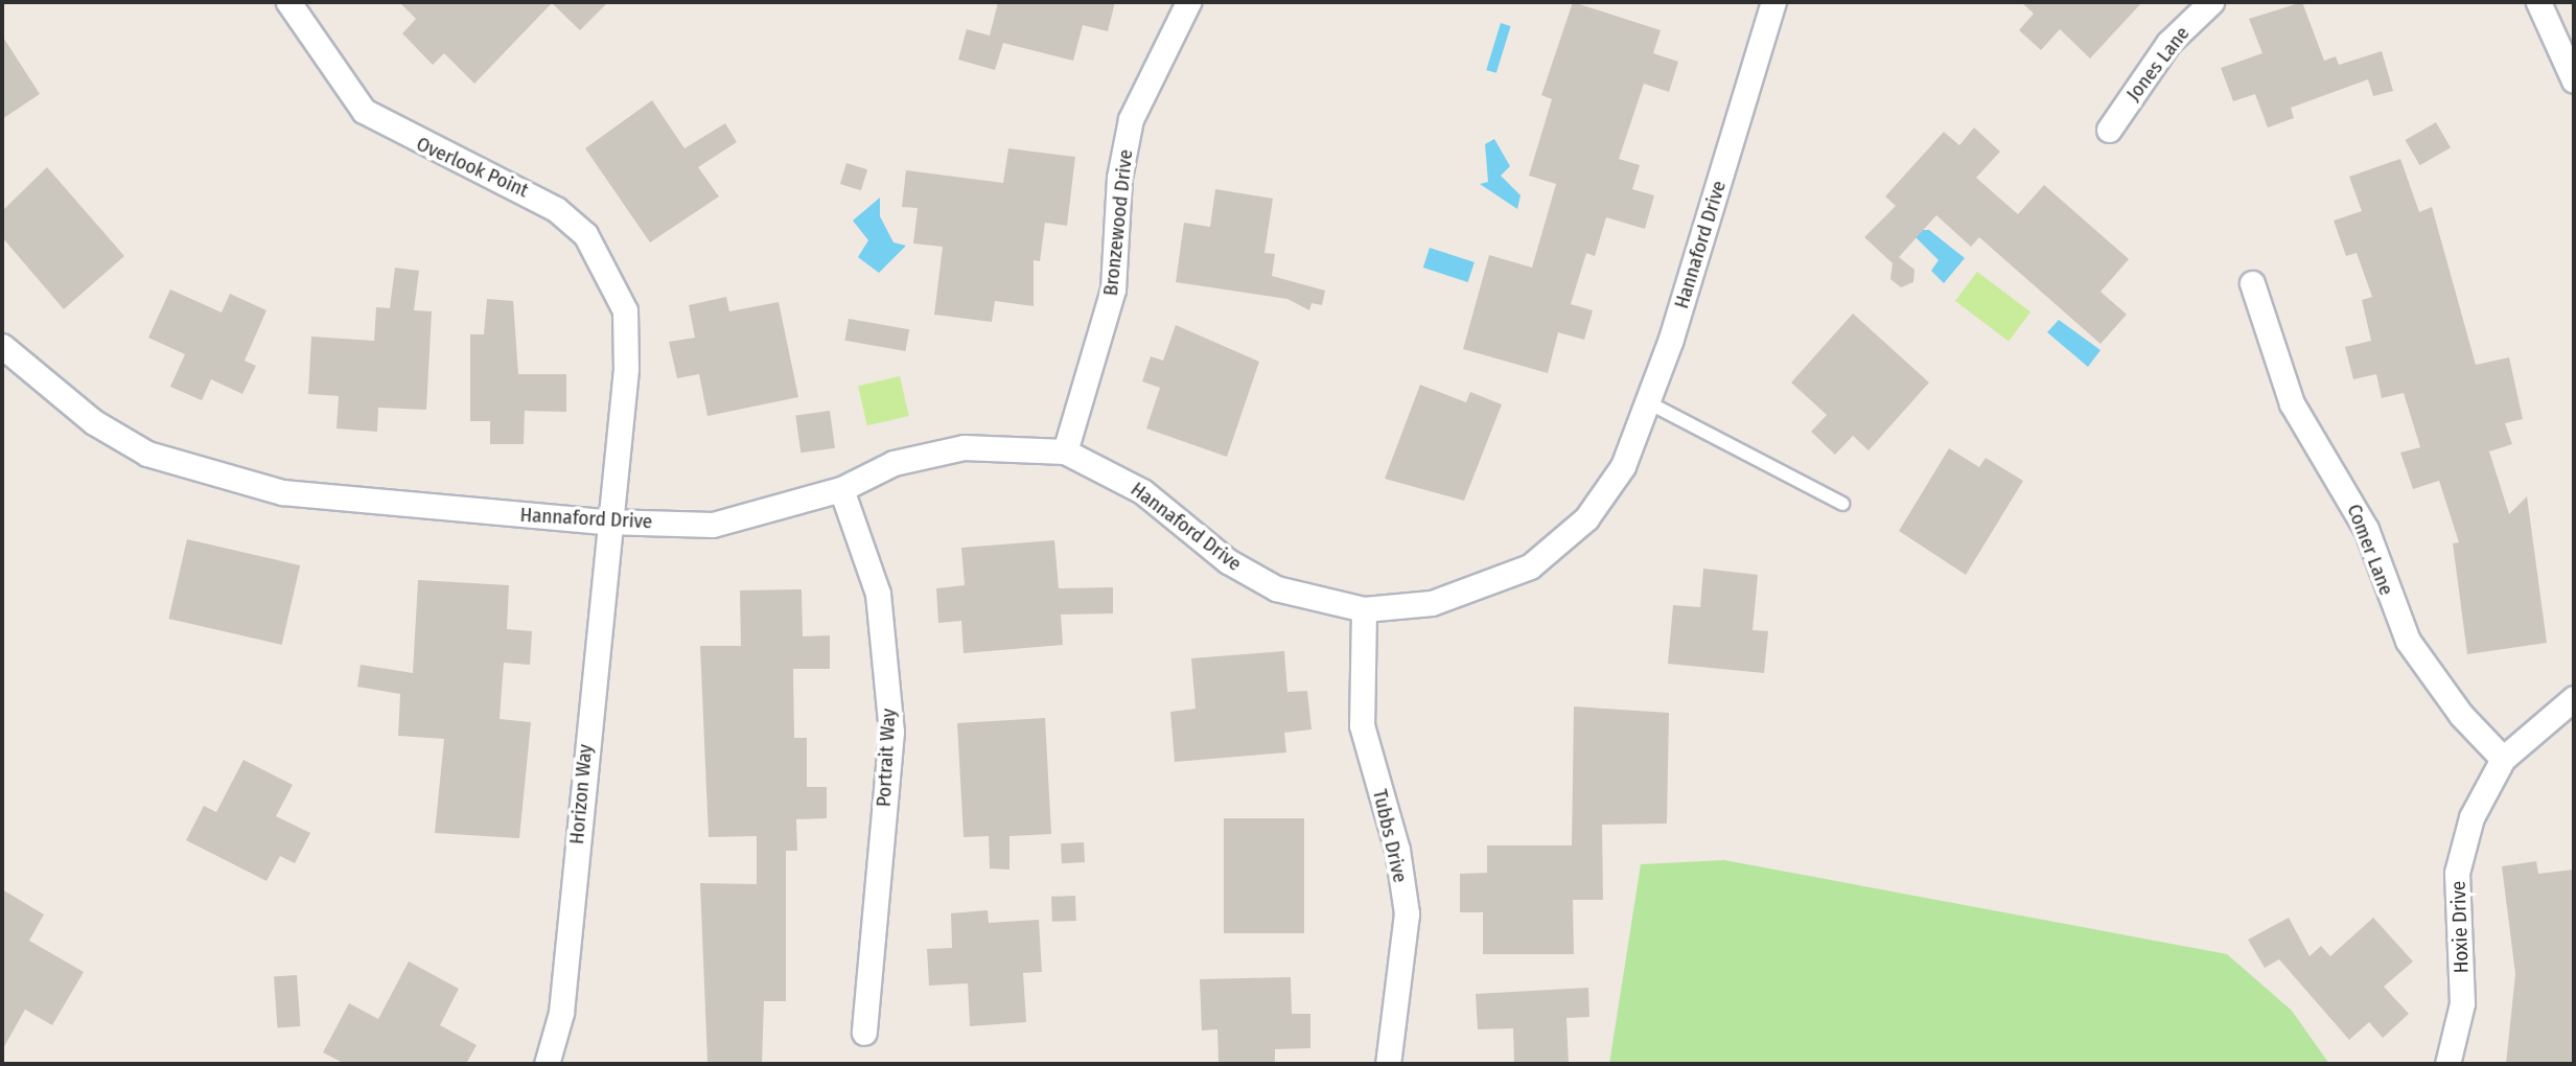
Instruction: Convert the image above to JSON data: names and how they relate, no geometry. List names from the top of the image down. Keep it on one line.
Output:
{"streets":{"street":["Jones Lane","Overlook Point","Bronzewood Drive","Hannaford Drive","Comer Lane","Portrait Way","Horizon Way","Tubbs Drive","Hoxie Drive"]},"crossings":[["Overlook Point","Hannaford Drive"],["Overlook Point","Horizon Way"],["Bronzewood Drive","Hannaford Drive"],["Hannaford Drive","Portrait Way"],["Hannaford Drive","Horizon Way"],["Hannaford Drive","Tubbs Drive"],["Comer Lane","Hoxie Drive"]]}
